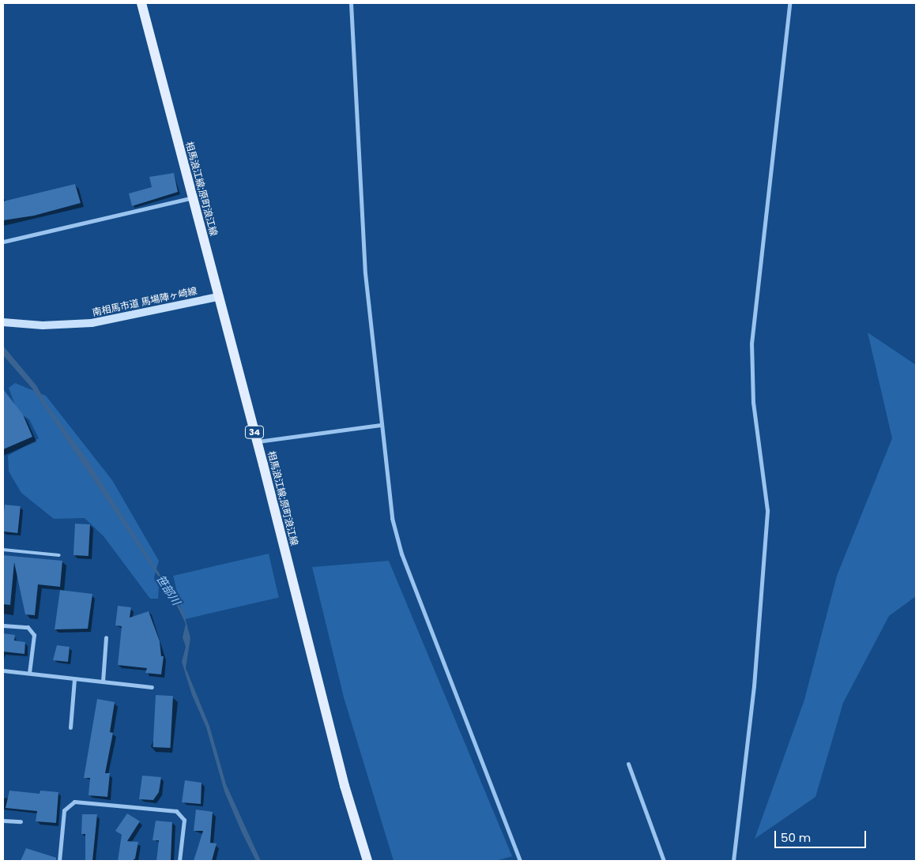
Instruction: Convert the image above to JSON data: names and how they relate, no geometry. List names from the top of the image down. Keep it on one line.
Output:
{"streets":{"main road":["相馬浪江線;原町浪江線","34"],"street":["南相馬市道 馬場陣ヶ崎線"]},"crossings":[["相馬浪江線;原町浪江線","南相馬市道 馬場陣ヶ崎線"]],"water":["笹部川"],"scale_bar":"50 m"}
